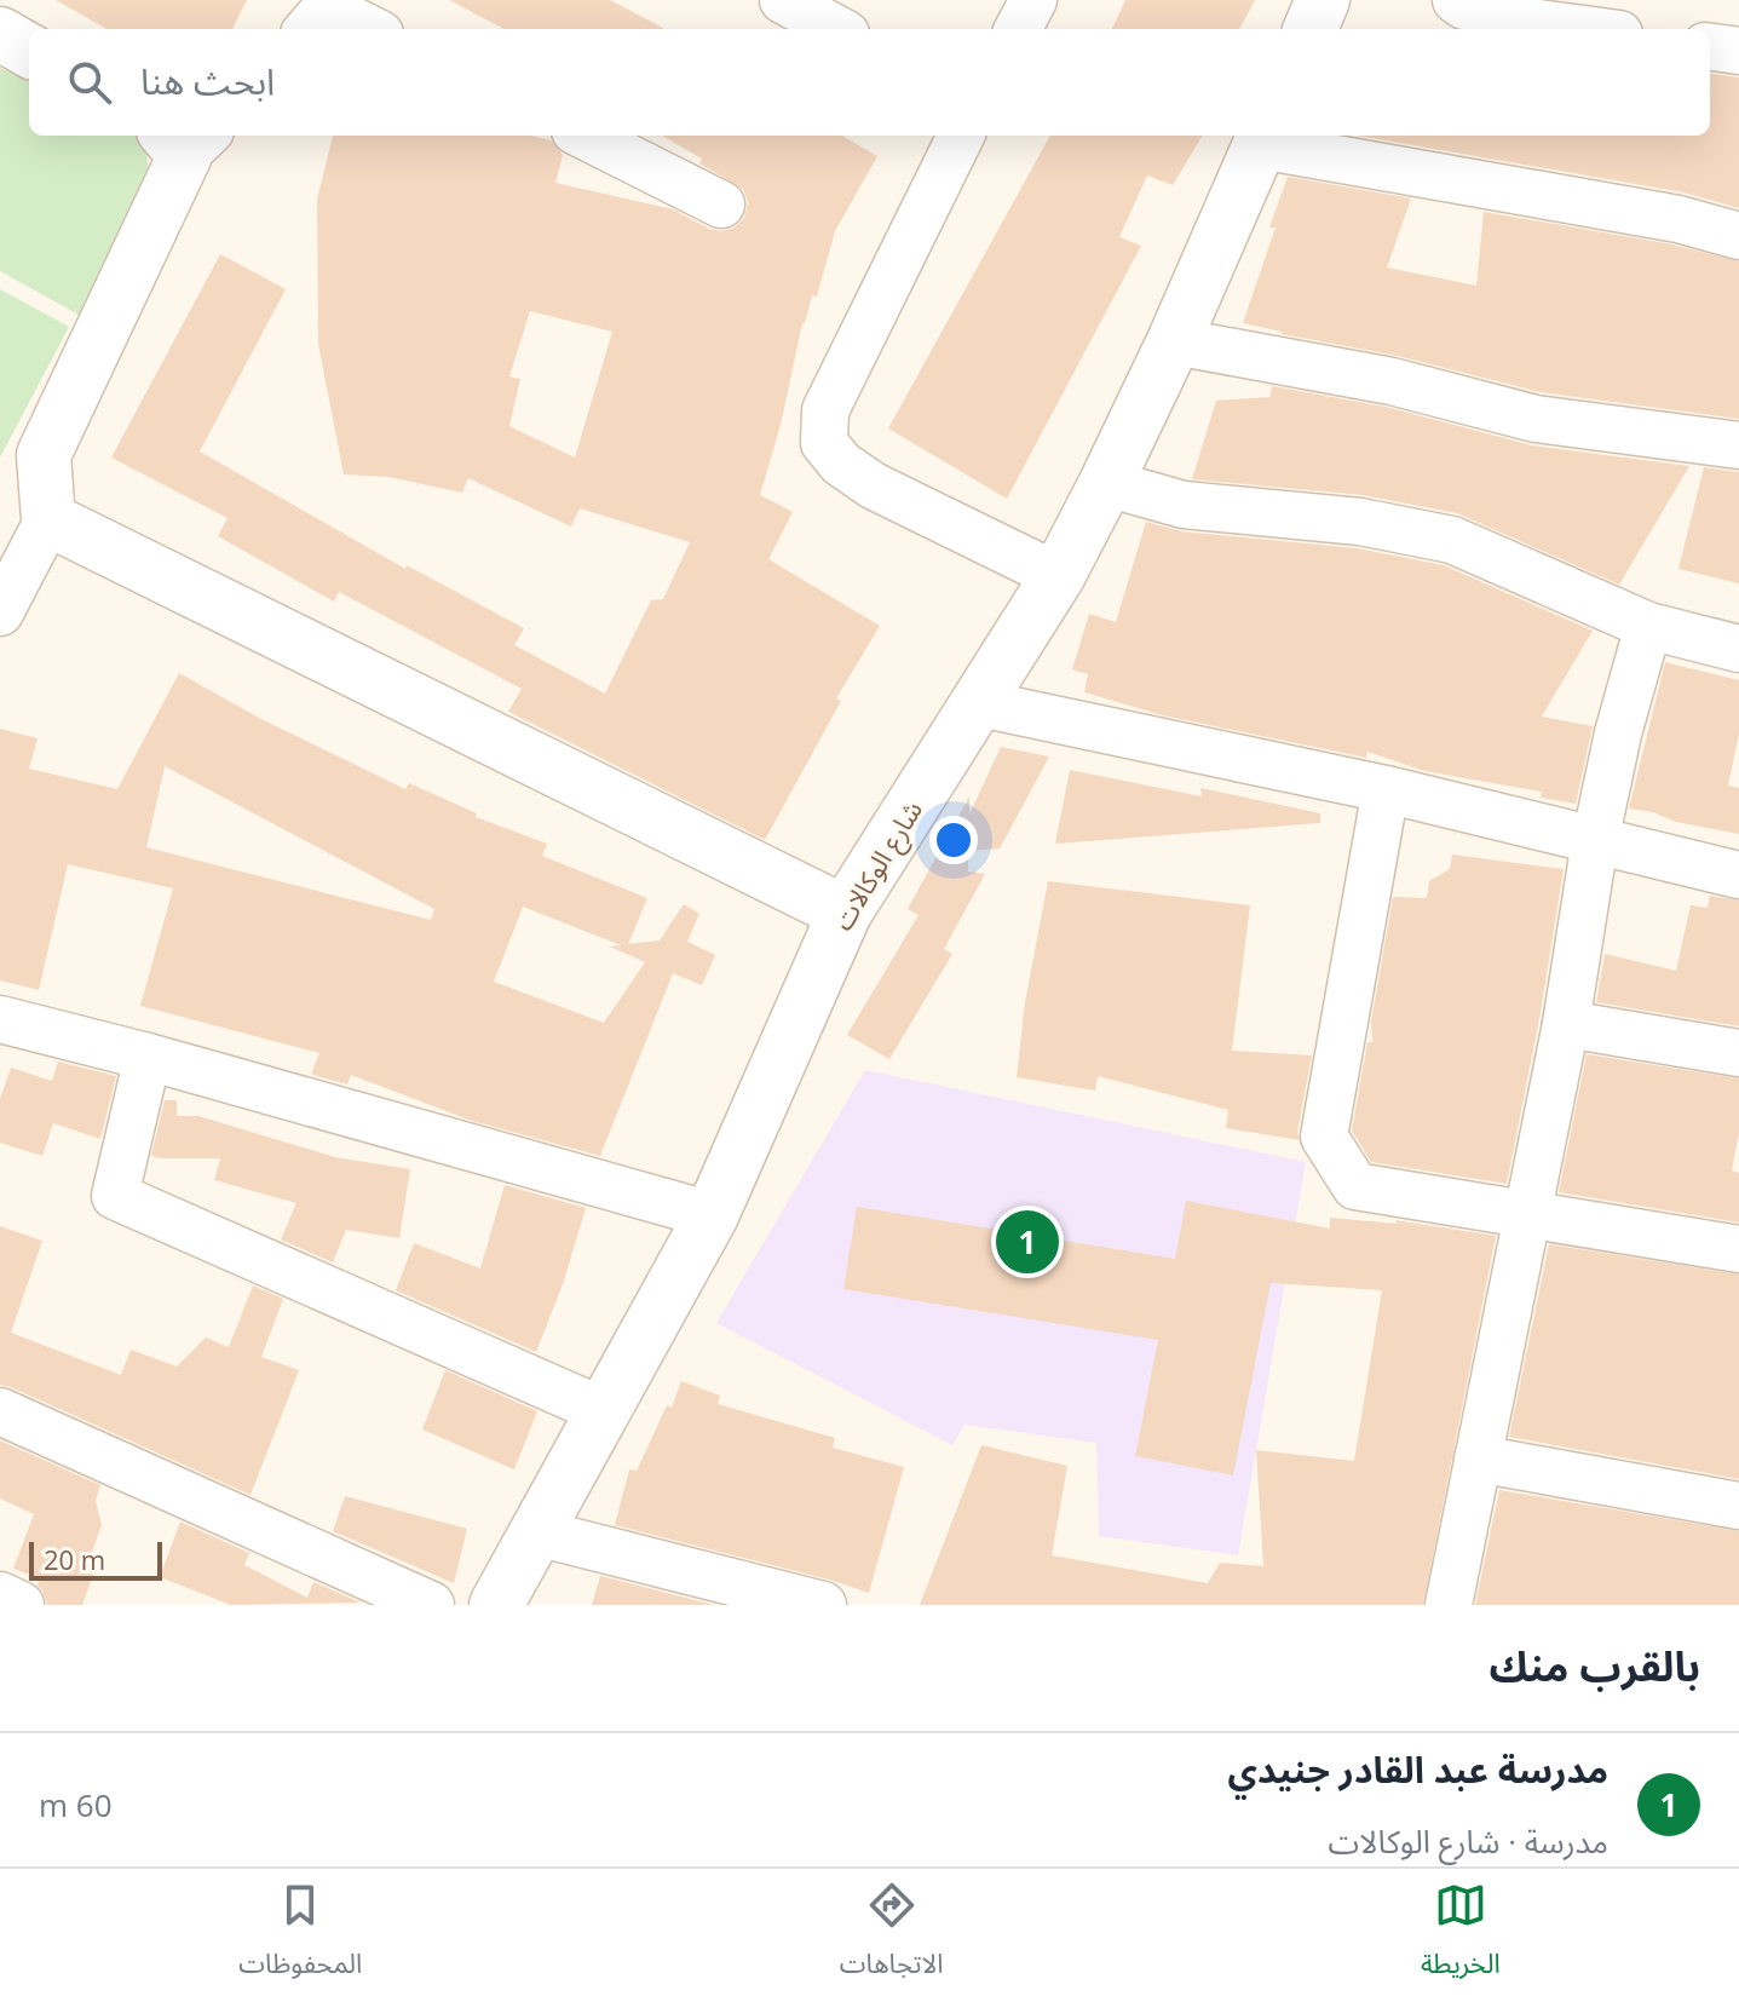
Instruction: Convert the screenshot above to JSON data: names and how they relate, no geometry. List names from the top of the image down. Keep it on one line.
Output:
{"streets":{"street":["شارع الوكالات"]},"scale_bar":"20 m","page":{"search":"ابحث هنا","pins":"1","scale":"20 m","heading":"بالقرب منك","list":[{"mark":"1","name":"مدرسة عبد القادر جنيدي","note":"مدرسة · شارع الوكالات","value":"60 m"}],"nav":["الخريطة","الاتجاهات","المحفوظات"]}}
